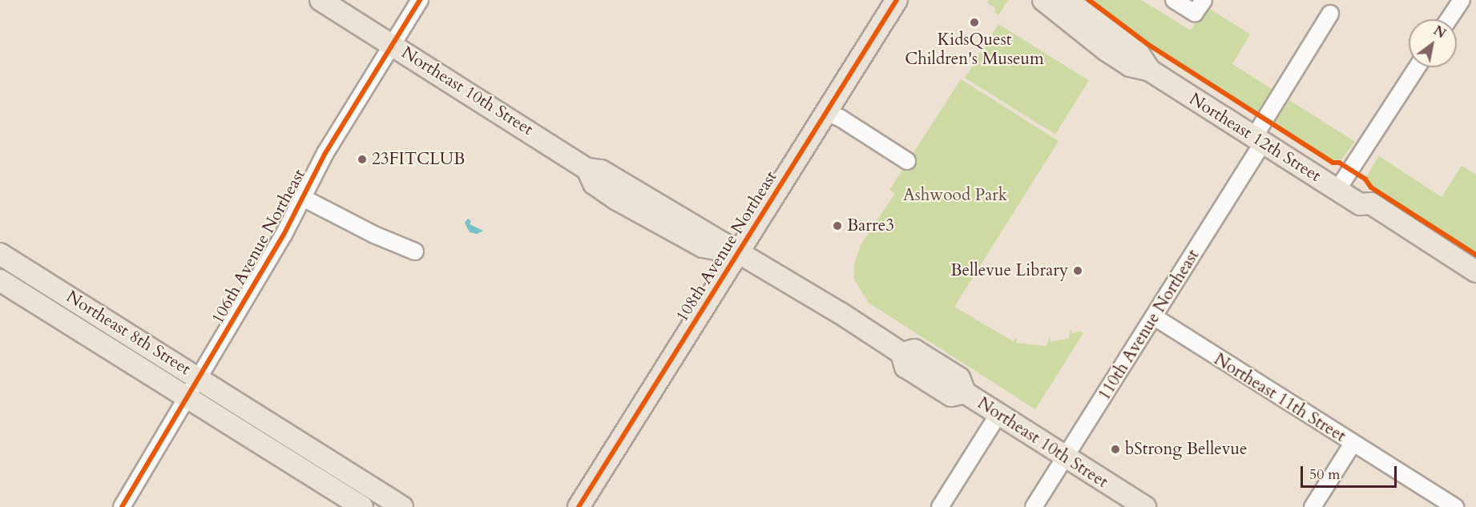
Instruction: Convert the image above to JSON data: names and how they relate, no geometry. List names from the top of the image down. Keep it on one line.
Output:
{"streets":{"main road":["Northeast 10th Street","Northeast 12th Street","108th Avenue Northeast","Northeast 8th Street"],"street":["106th Avenue Northeast","110th Avenue Northeast","Northeast 11th Street"]},"crossings":[["Northeast 10th Street","106th Avenue Northeast"],["Northeast 10th Street","108th Avenue Northeast"],["Northeast 10th Street","110th Avenue Northeast"],["Northeast 12th Street","110th Avenue Northeast"],["106th Avenue Northeast","Northeast 8th Street"],["110th Avenue Northeast","Northeast 11th Street"]],"parks":["Ashwood Park"],"places":["KidsQuest Children's Museum","23FITCLUB","Barre3","Bellevue Library","bStrong Bellevue"],"scale_bar":"50 m","north":"top right"}
